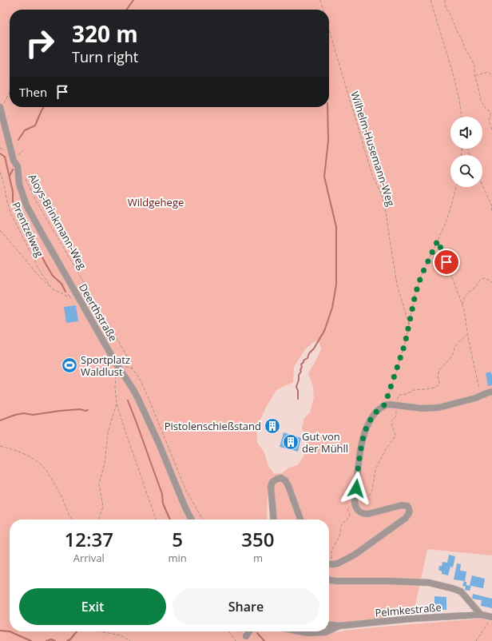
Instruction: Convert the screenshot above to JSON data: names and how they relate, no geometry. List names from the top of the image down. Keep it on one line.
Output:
{"streets":{"street":["Deerthstraße","Pelmkestraße"],"path":["Wilhelm-Husemann-Weg","Aloys-Brinkmann-Weg","Prentzelweg"]},"parks":["Wildgehege"],"places":{"sports":["Sportplatz Waldlust"],"building":["Pistolenschießstand","Gut von der Mühll"]},"page":{"turn":["320 m","Turn right"],"then":"Then","eta":["12:37","Arrival","5","min","350","m"],"buttons":["Exit","Share"]}}
